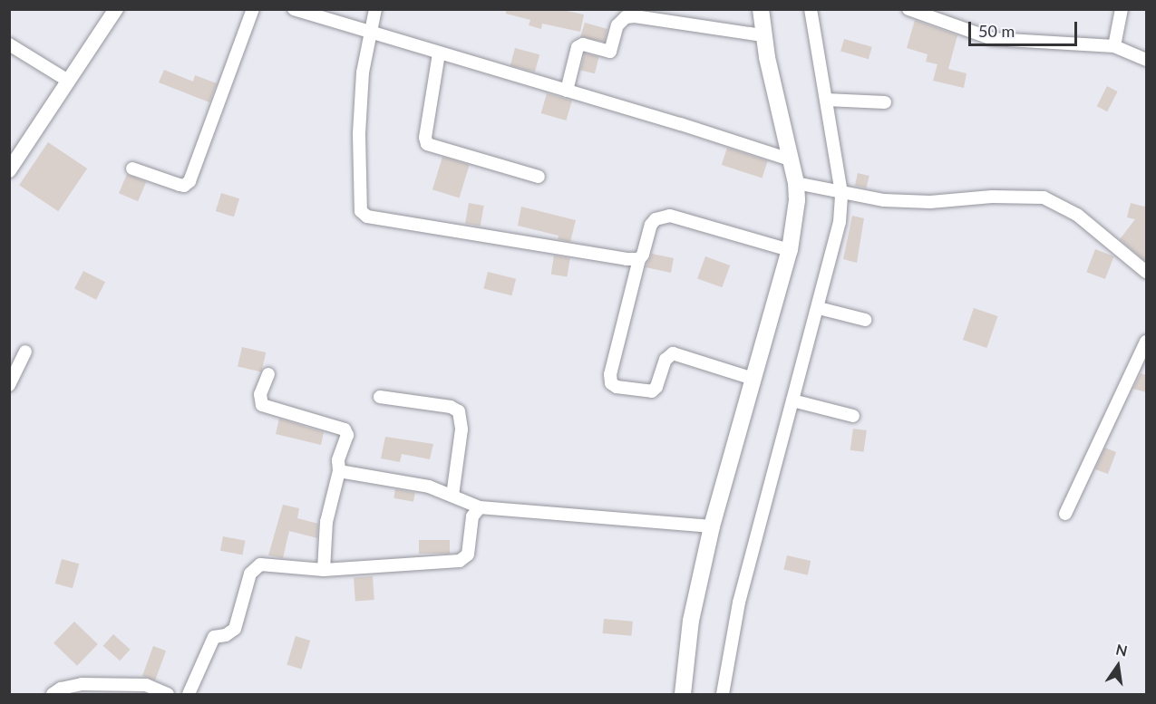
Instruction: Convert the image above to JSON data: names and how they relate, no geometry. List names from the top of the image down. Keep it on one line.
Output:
{"scale_bar":"50 m","north":"top"}
